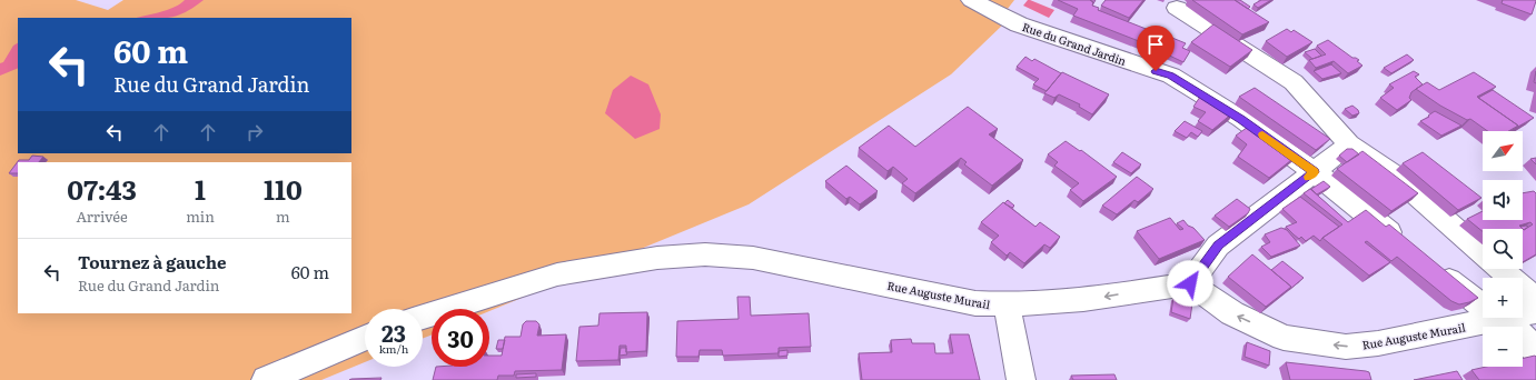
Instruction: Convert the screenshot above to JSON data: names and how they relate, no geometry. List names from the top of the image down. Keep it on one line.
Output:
{"streets":{"street":["Rue du Grand Jardin","Rue Auguste Murail"]},"one_way":["Rue Auguste Murail"],"north":"top right","page":{"turn":["60 m","Rue du Grand Jardin"],"map_buttons":["+","−"],"eta":["07:43","Arrivée","1","min","110","m"],"list":[{"name":"Tournez à gauche","note":"Rue du Grand Jardin","value":"60 m"}],"speed":"23 km/h","limit":"30"}}
